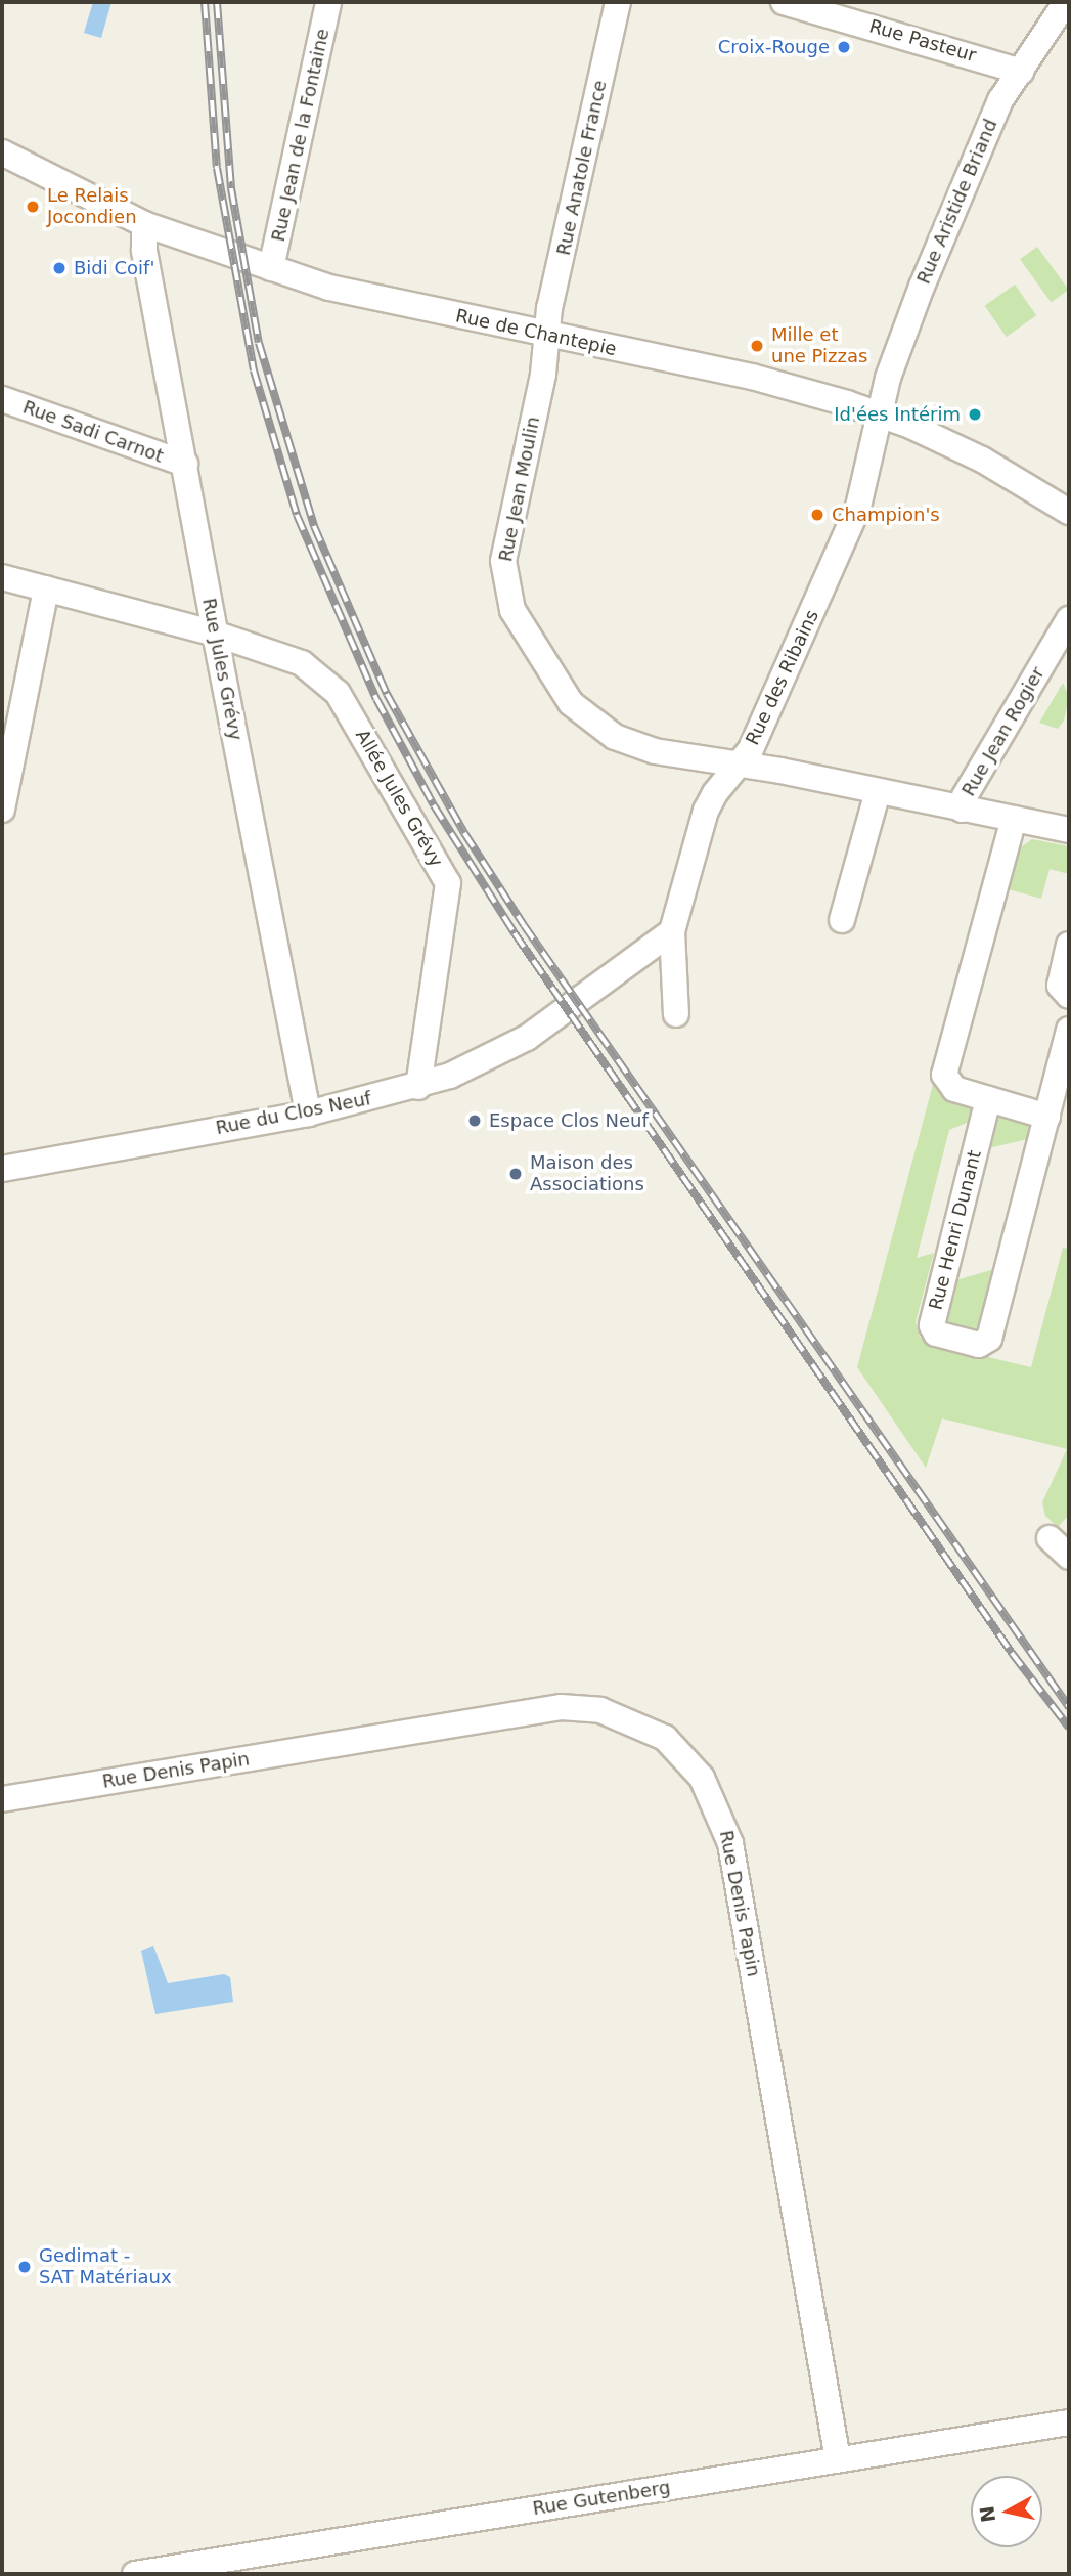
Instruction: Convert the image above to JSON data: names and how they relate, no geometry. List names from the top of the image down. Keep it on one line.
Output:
{"streets":{"street":["Rue Pasteur","Rue Jean de la Fontaine","Rue Anatole France","Rue Aristide Briand","Rue de Chantepie","Rue Sadi Carnot","Rue Jean Moulin","Rue Jules Grévy","Rue des Ribains","Rue Jean Rogier","Allée Jules Grévy","Rue du Clos Neuf","Rue Henri Dunant","Rue Denis Papin","Rue Gutenberg"]},"crossings":[["Rue Pasteur","Rue Aristide Briand"],["Rue Jean de la Fontaine","Rue de Chantepie"],["Rue Anatole France","Rue de Chantepie"],["Rue Anatole France","Rue Jean Moulin"],["Rue Aristide Briand","Rue de Chantepie"],["Rue Aristide Briand","Rue des Ribains"],["Rue de Chantepie","Rue Jean Moulin"],["Rue de Chantepie","Rue Jules Grévy"],["Rue de Chantepie","Rue des Ribains"],["Rue Sadi Carnot","Rue Jules Grévy"],["Rue Jean Moulin","Rue des Ribains"],["Rue Jean Moulin","Rue Jean Rogier"],["Rue Jules Grévy","Allée Jules Grévy"],["Rue Jules Grévy","Rue du Clos Neuf"],["Rue des Ribains","Rue du Clos Neuf"],["Allée Jules Grévy","Rue du Clos Neuf"],["Rue Denis Papin","Rue Gutenberg"]],"places":["Croix-Rouge","Le Relais Jocondien","Bidi Coif'","Mille et une Pizzas","Id'ées Intérim","Champion's","Espace Clos Neuf","Maison des Associations","Gedimat - SAT Matériaux"],"north":"left"}
